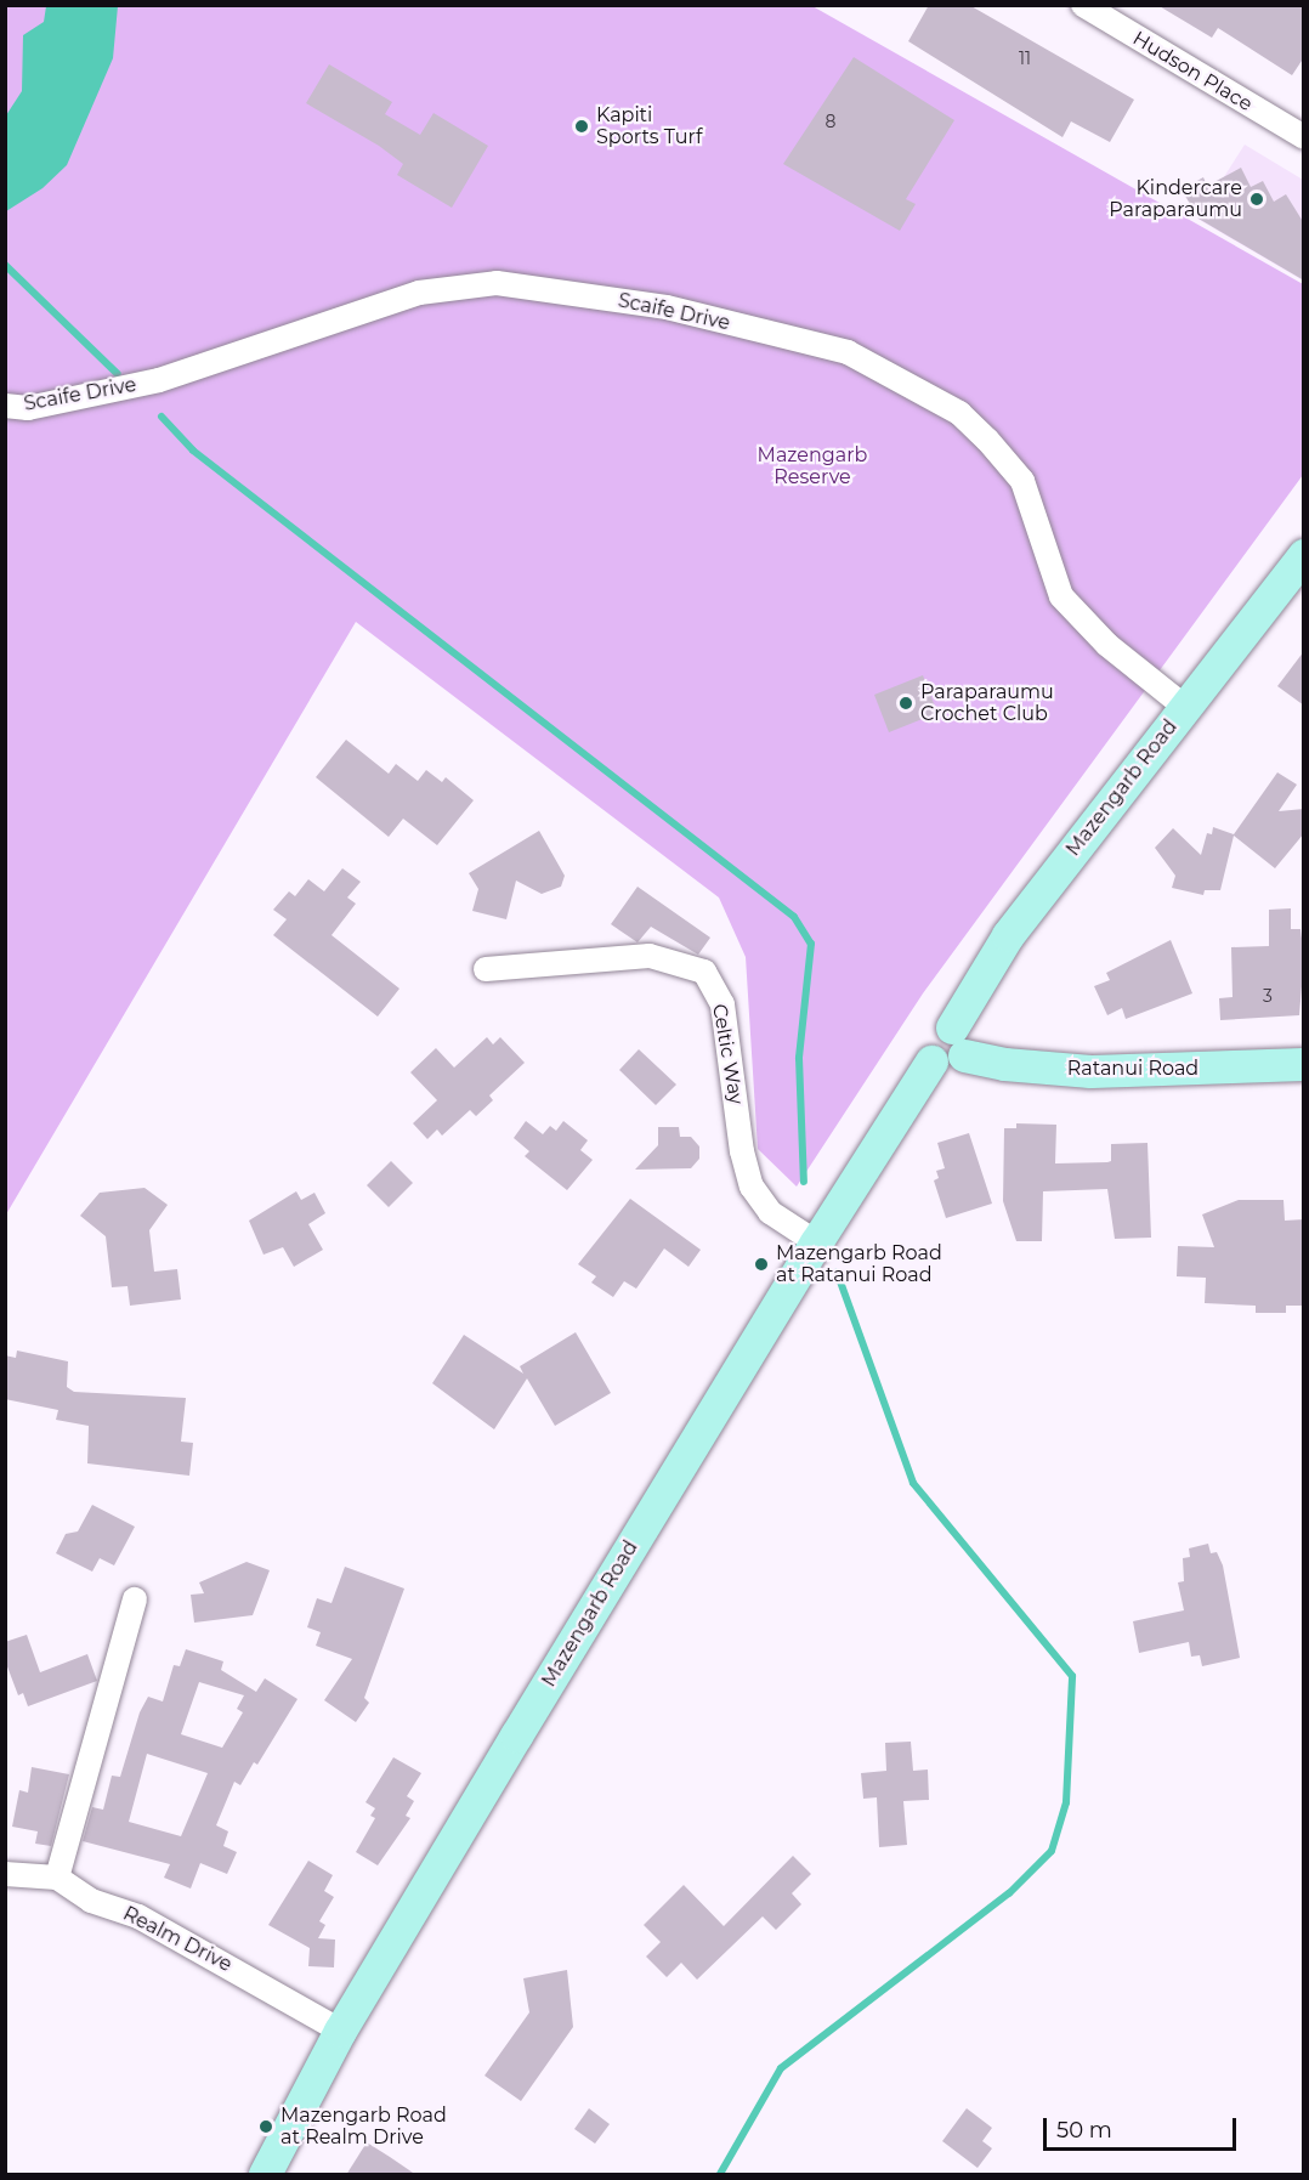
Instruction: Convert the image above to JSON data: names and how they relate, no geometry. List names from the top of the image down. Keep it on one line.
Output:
{"streets":{"main road":["Mazengarb Road","Ratanui Road"],"street":["Hudson Place","Scaife Drive","Celtic Way","Realm Drive"]},"crossings":[["Scaife Drive","Mazengarb Road"],["Mazengarb Road","Celtic Way"],["Mazengarb Road","Ratanui Road"],["Mazengarb Road","Realm Drive"]],"parks":["Mazengarb Reserve"],"places":["Kapiti Sports Turf","Kindercare Paraparaumu","Paraparaumu Crochet Club","Mazengarb Road at Ratanui Road","Mazengarb Road at Realm Drive"],"house_numbers":["11","8","3"],"scale_bar":"50 m"}
